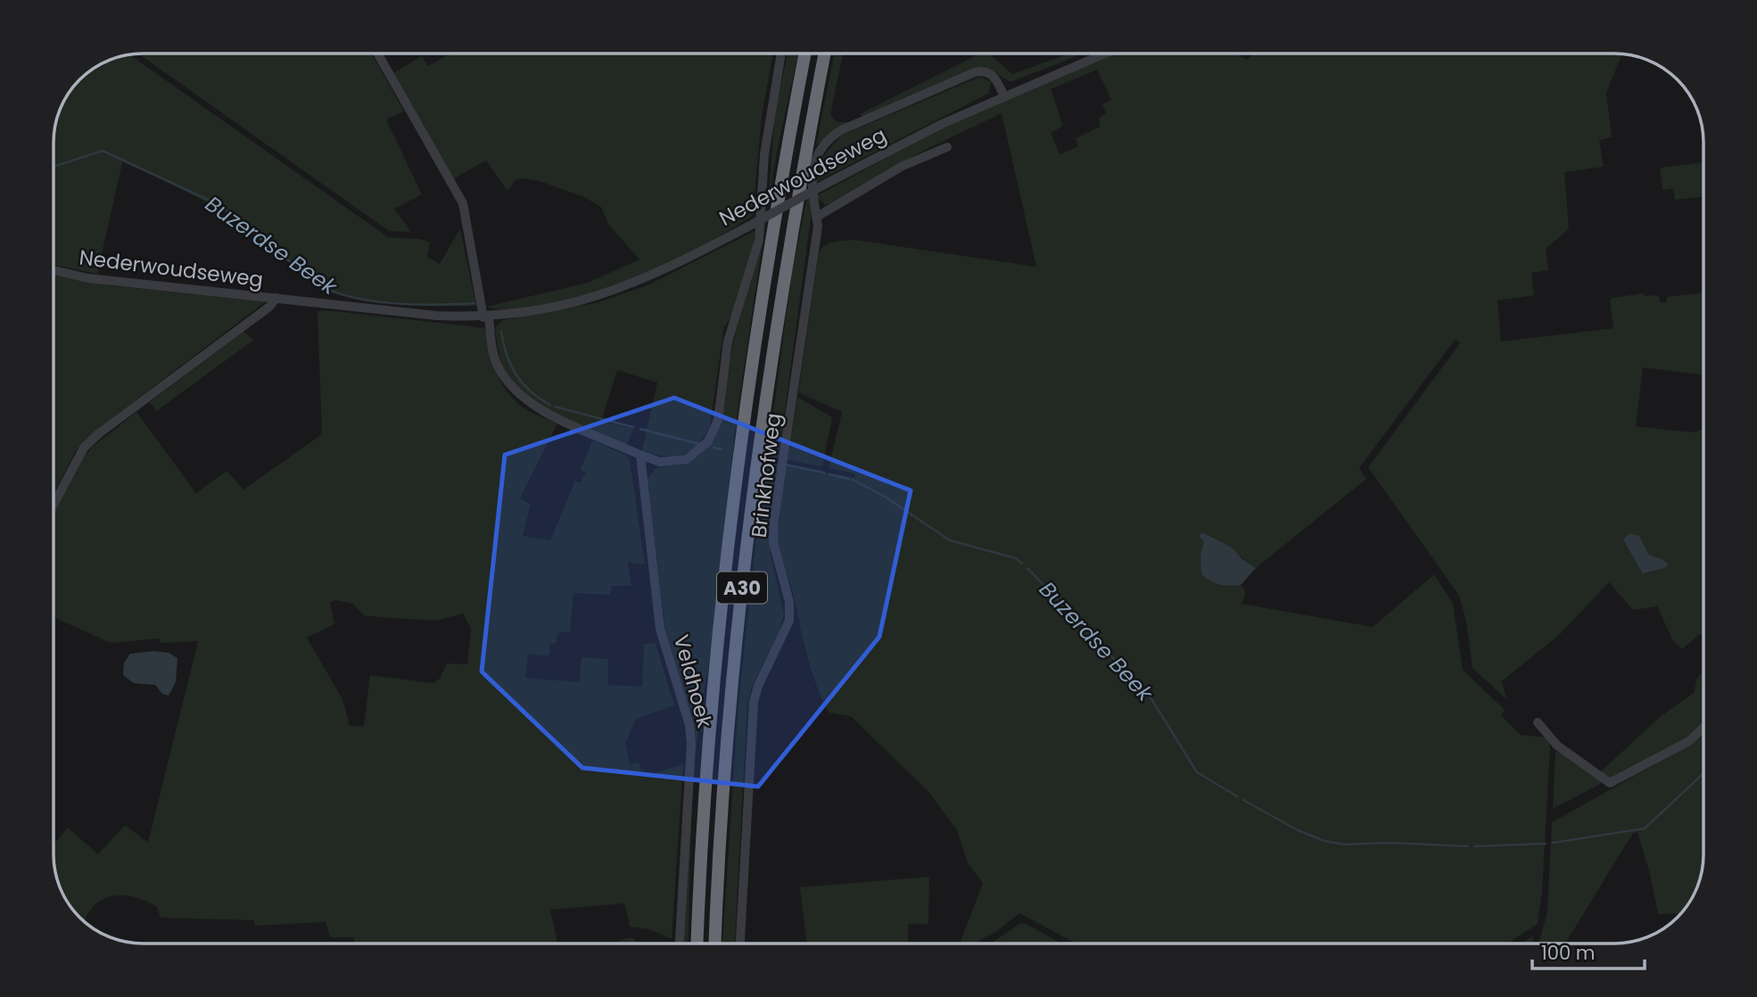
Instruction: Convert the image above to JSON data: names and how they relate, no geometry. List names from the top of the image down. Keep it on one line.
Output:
{"streets":{"highway":["A30"],"street":["Nederwoudseweg","Brinkhofweg","Veldhoek"]},"crossings":[["Nederwoudseweg","Brinkhofweg"]],"water":["Buzerdse Beek"],"scale_bar":"100 m"}
